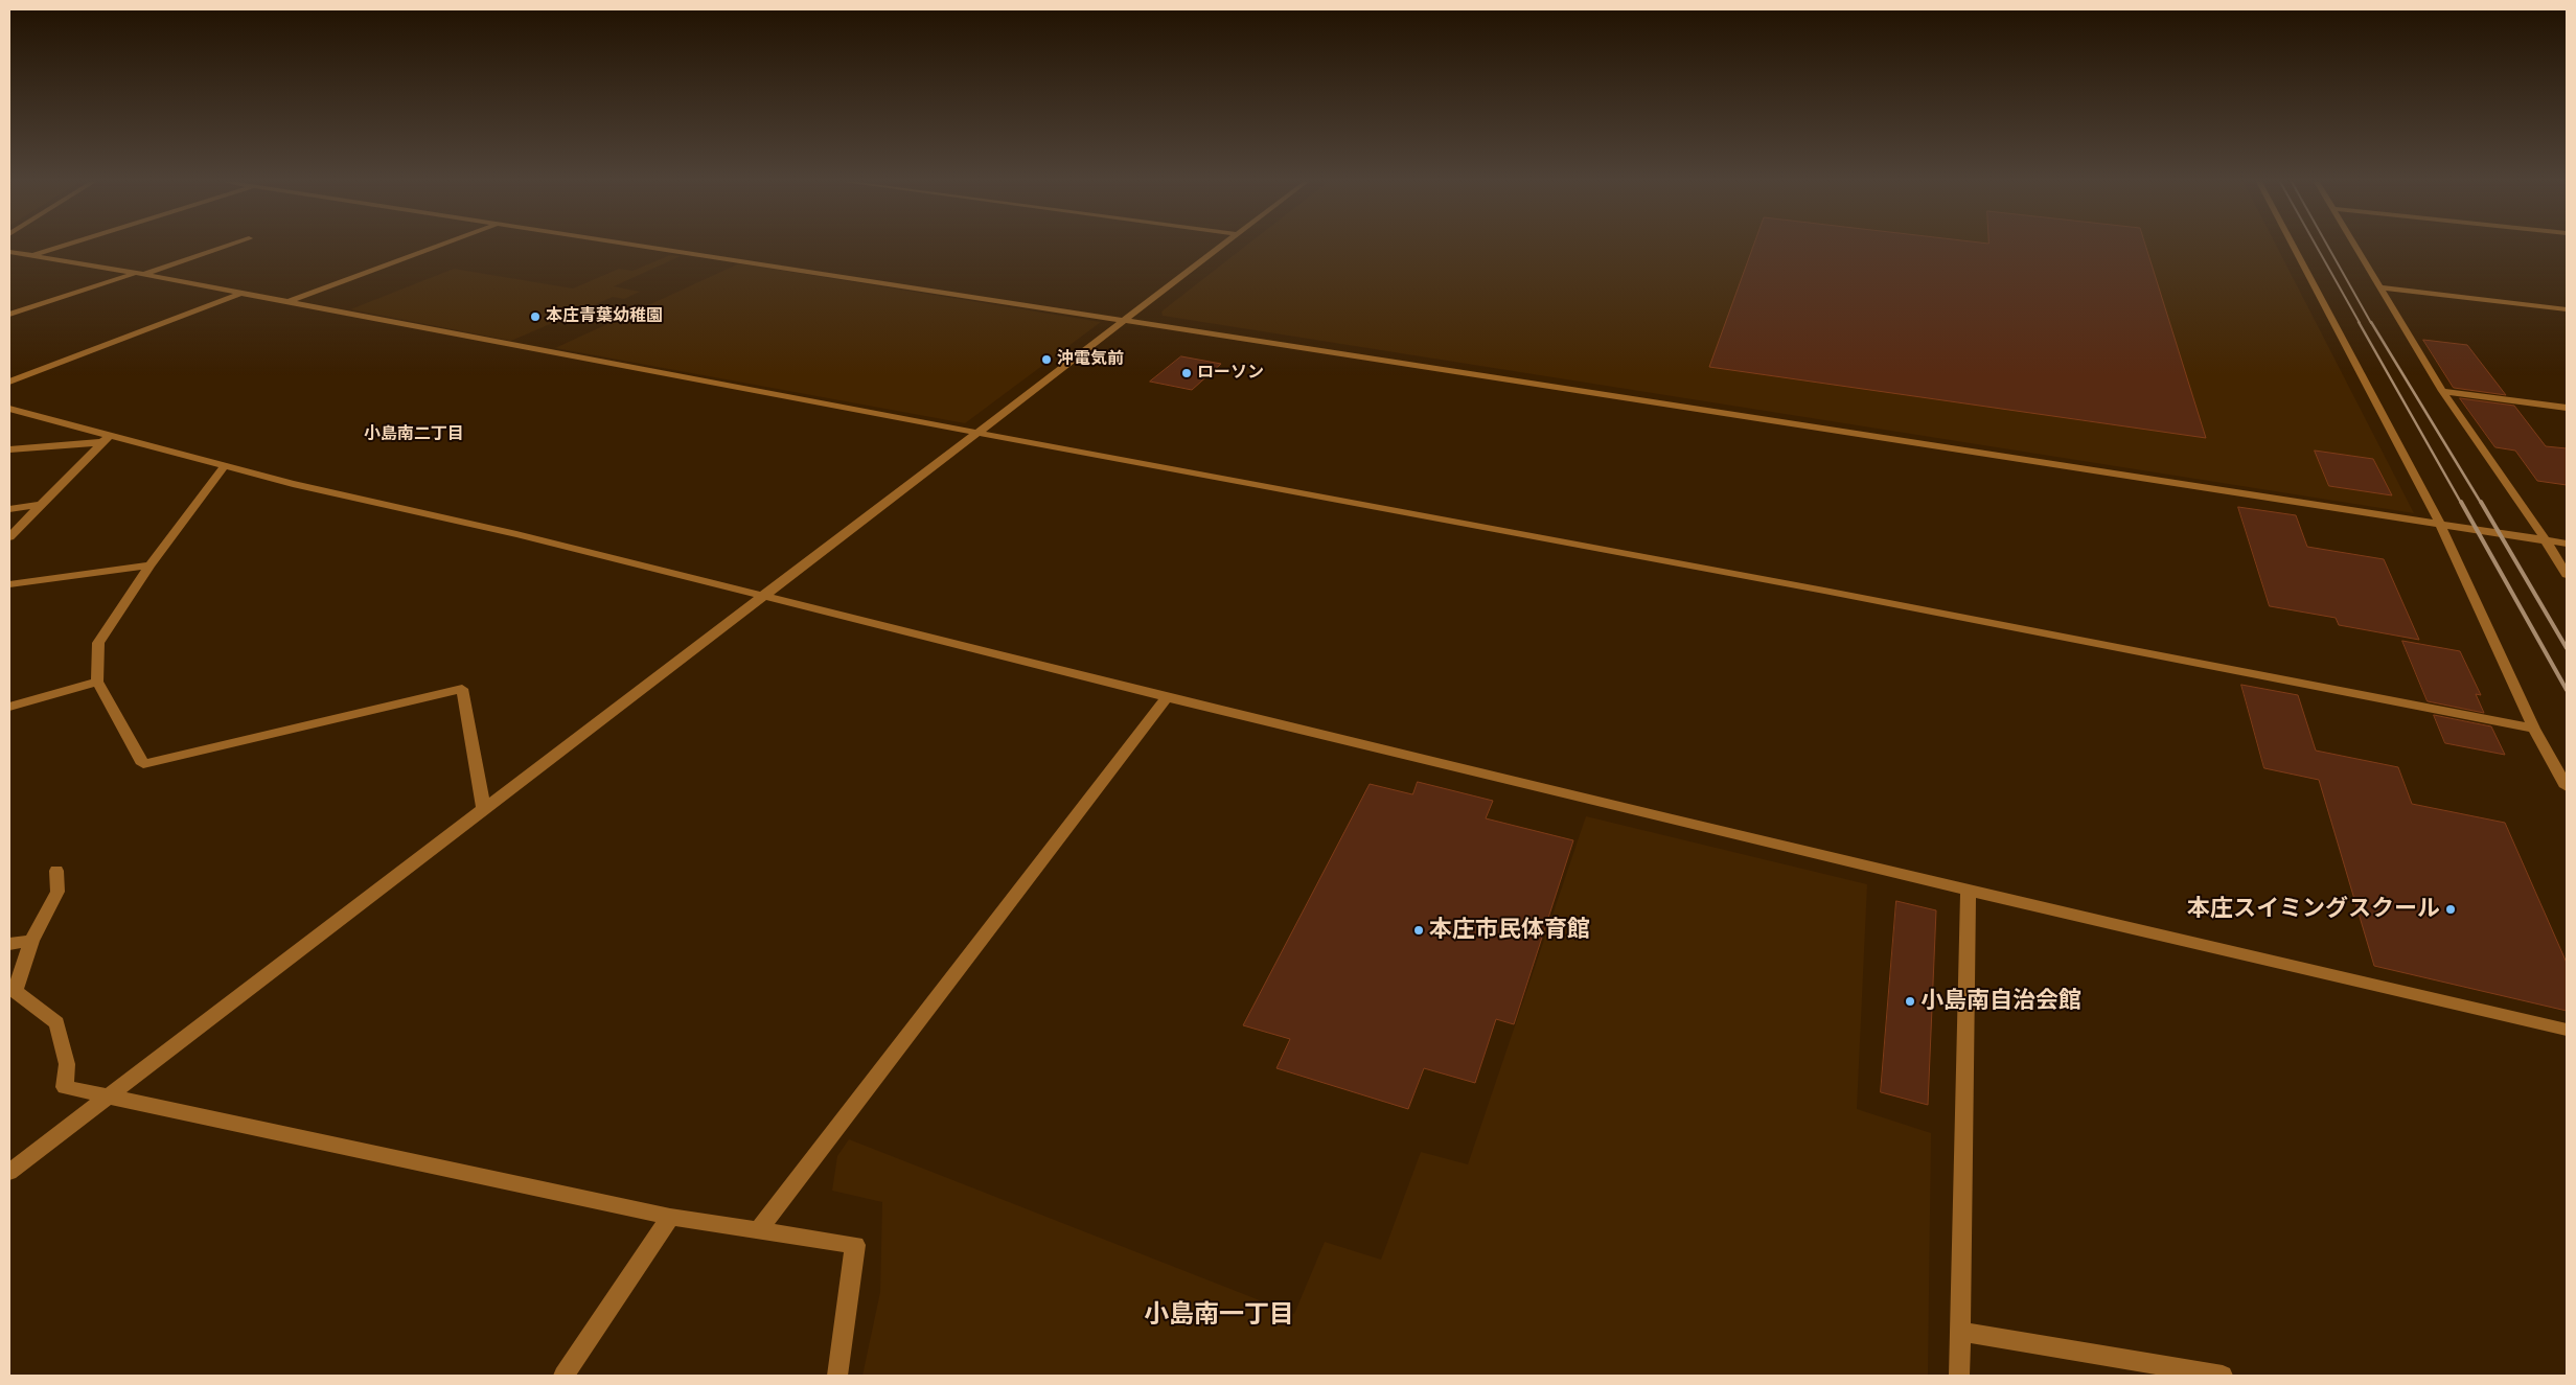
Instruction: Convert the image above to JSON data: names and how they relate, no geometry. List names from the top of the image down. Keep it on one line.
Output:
{"districts":["小島南二丁目","小島南一丁目"],"places":["本庄青葉幼稚園","沖電気前","ローソン","本庄スイミングスクール","本庄市民体育館","小島南自治会館"]}
